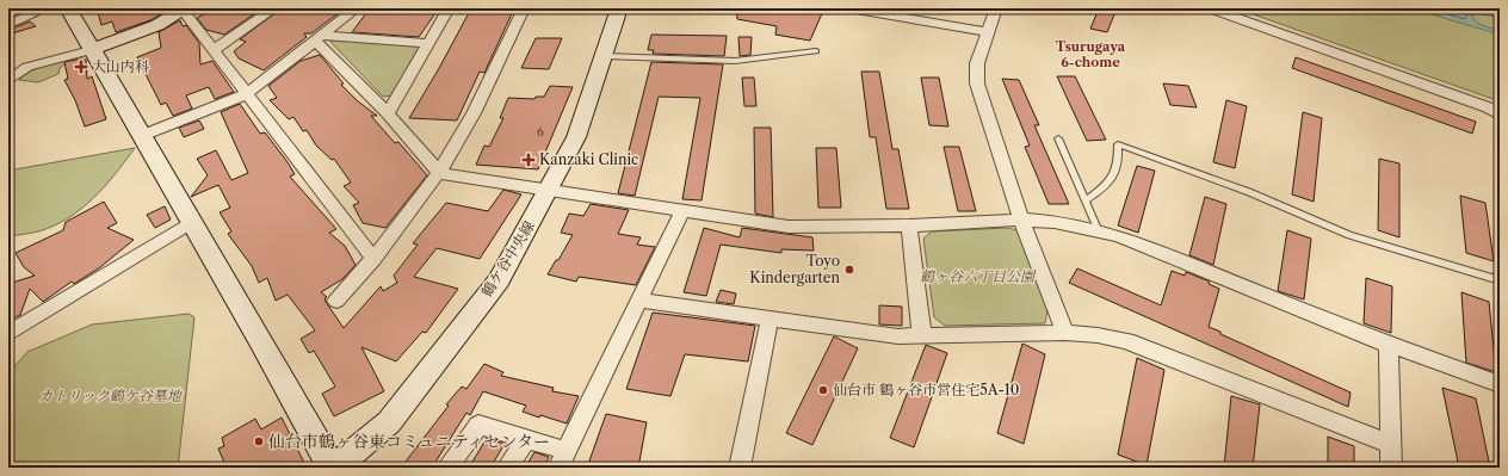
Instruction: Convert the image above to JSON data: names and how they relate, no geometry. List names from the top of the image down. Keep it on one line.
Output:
{"streets":{"street":["鶴ケ谷中央線"]},"districts":["Tsurugaya 6-chome"],"parks":["鶴ヶ谷六丁目公園","カトリック鶴ケ谷墓地"],"places":{"health":["大山内科","Kanzaki Clinic"],"other":["Toyo Kindergarten","仙台市 鶴ヶ谷市営住宅5A-10","仙台市鶴ヶ谷東コミュニティセンター"]},"house_numbers":["6"]}
